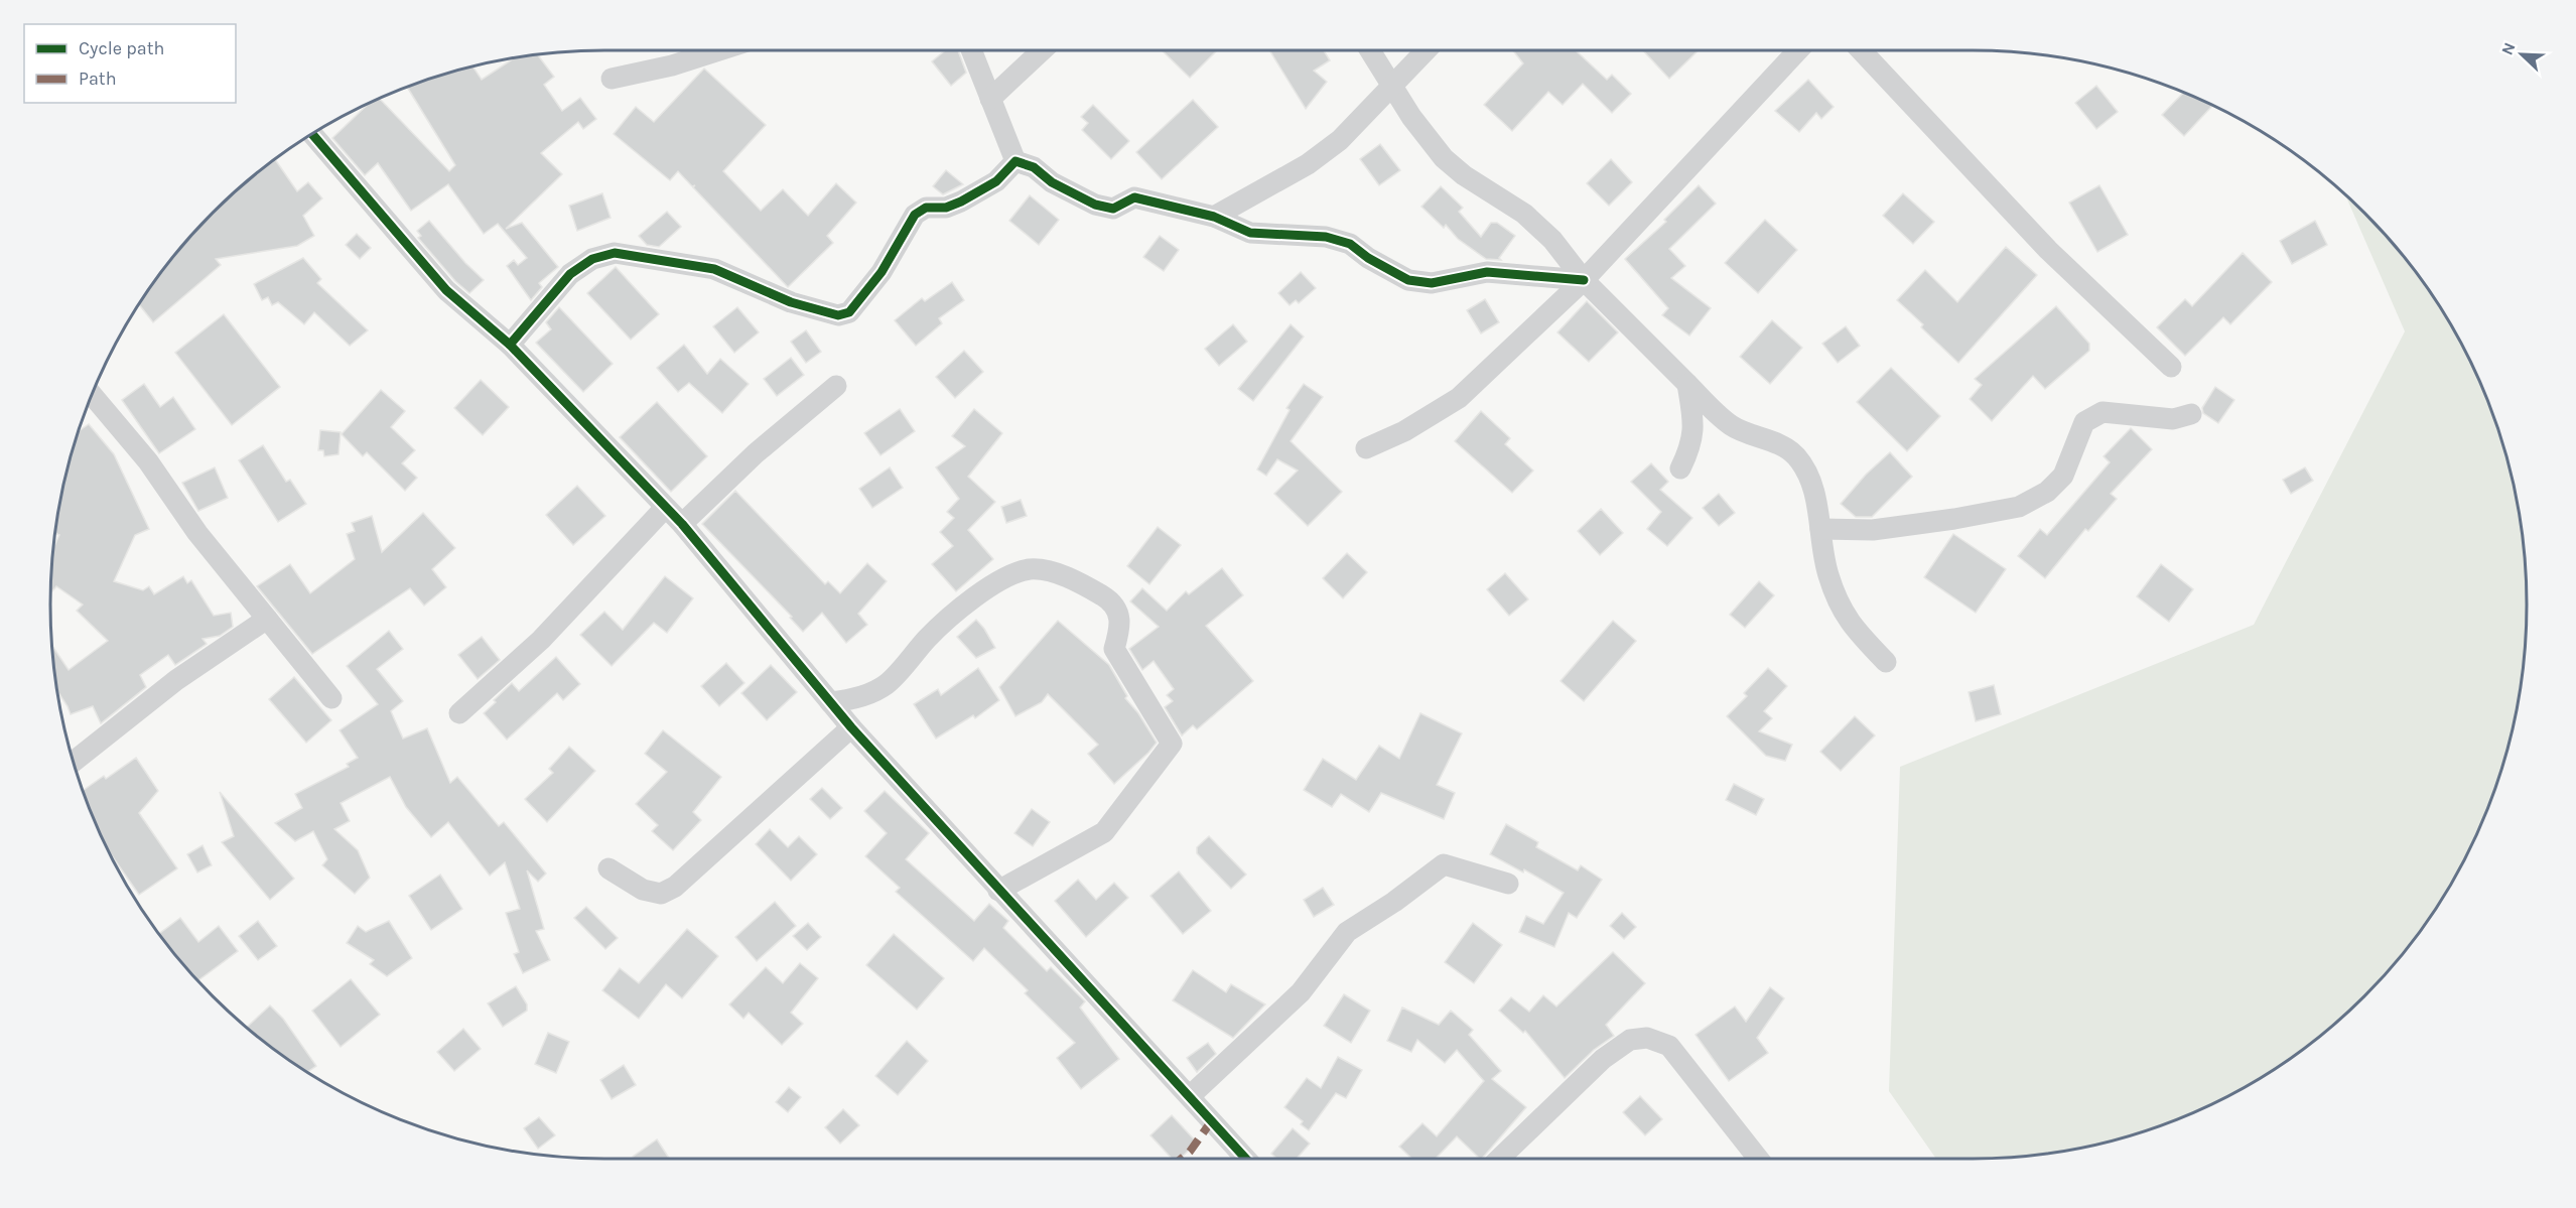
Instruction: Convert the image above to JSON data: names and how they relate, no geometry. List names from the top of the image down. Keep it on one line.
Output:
{"legend":["Cycle path","Path"],"north":"top left"}
